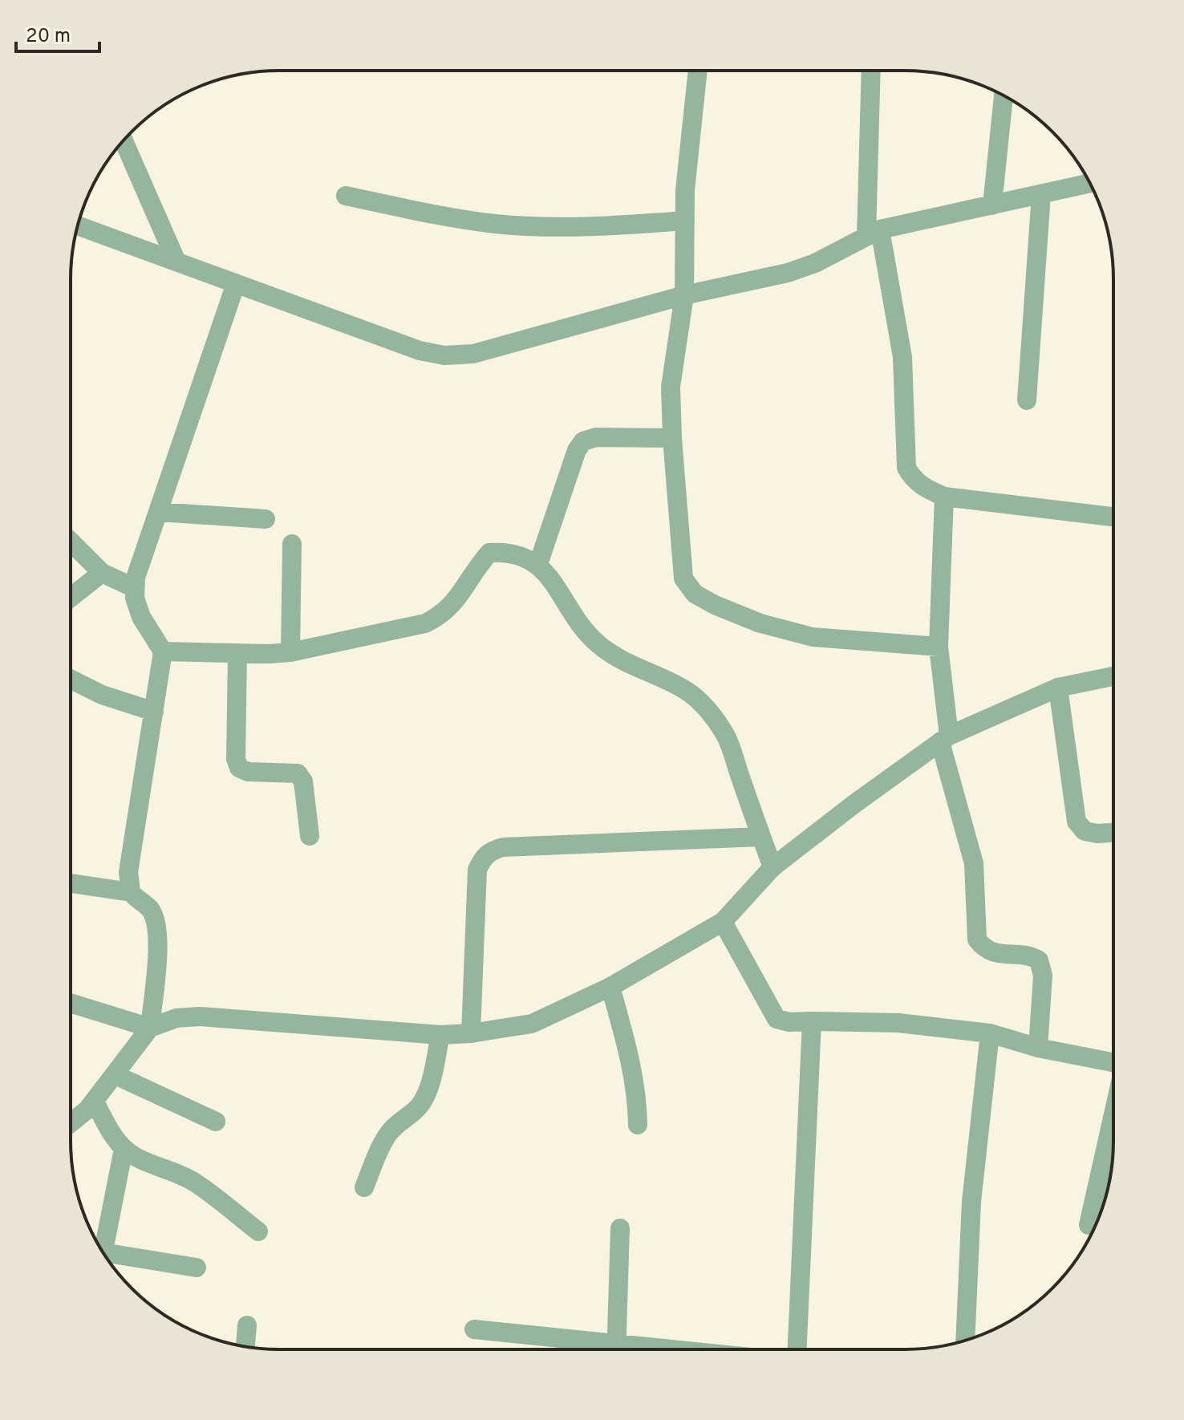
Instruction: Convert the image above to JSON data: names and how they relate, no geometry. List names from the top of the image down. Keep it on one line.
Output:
{"scale_bar":"20 m"}
